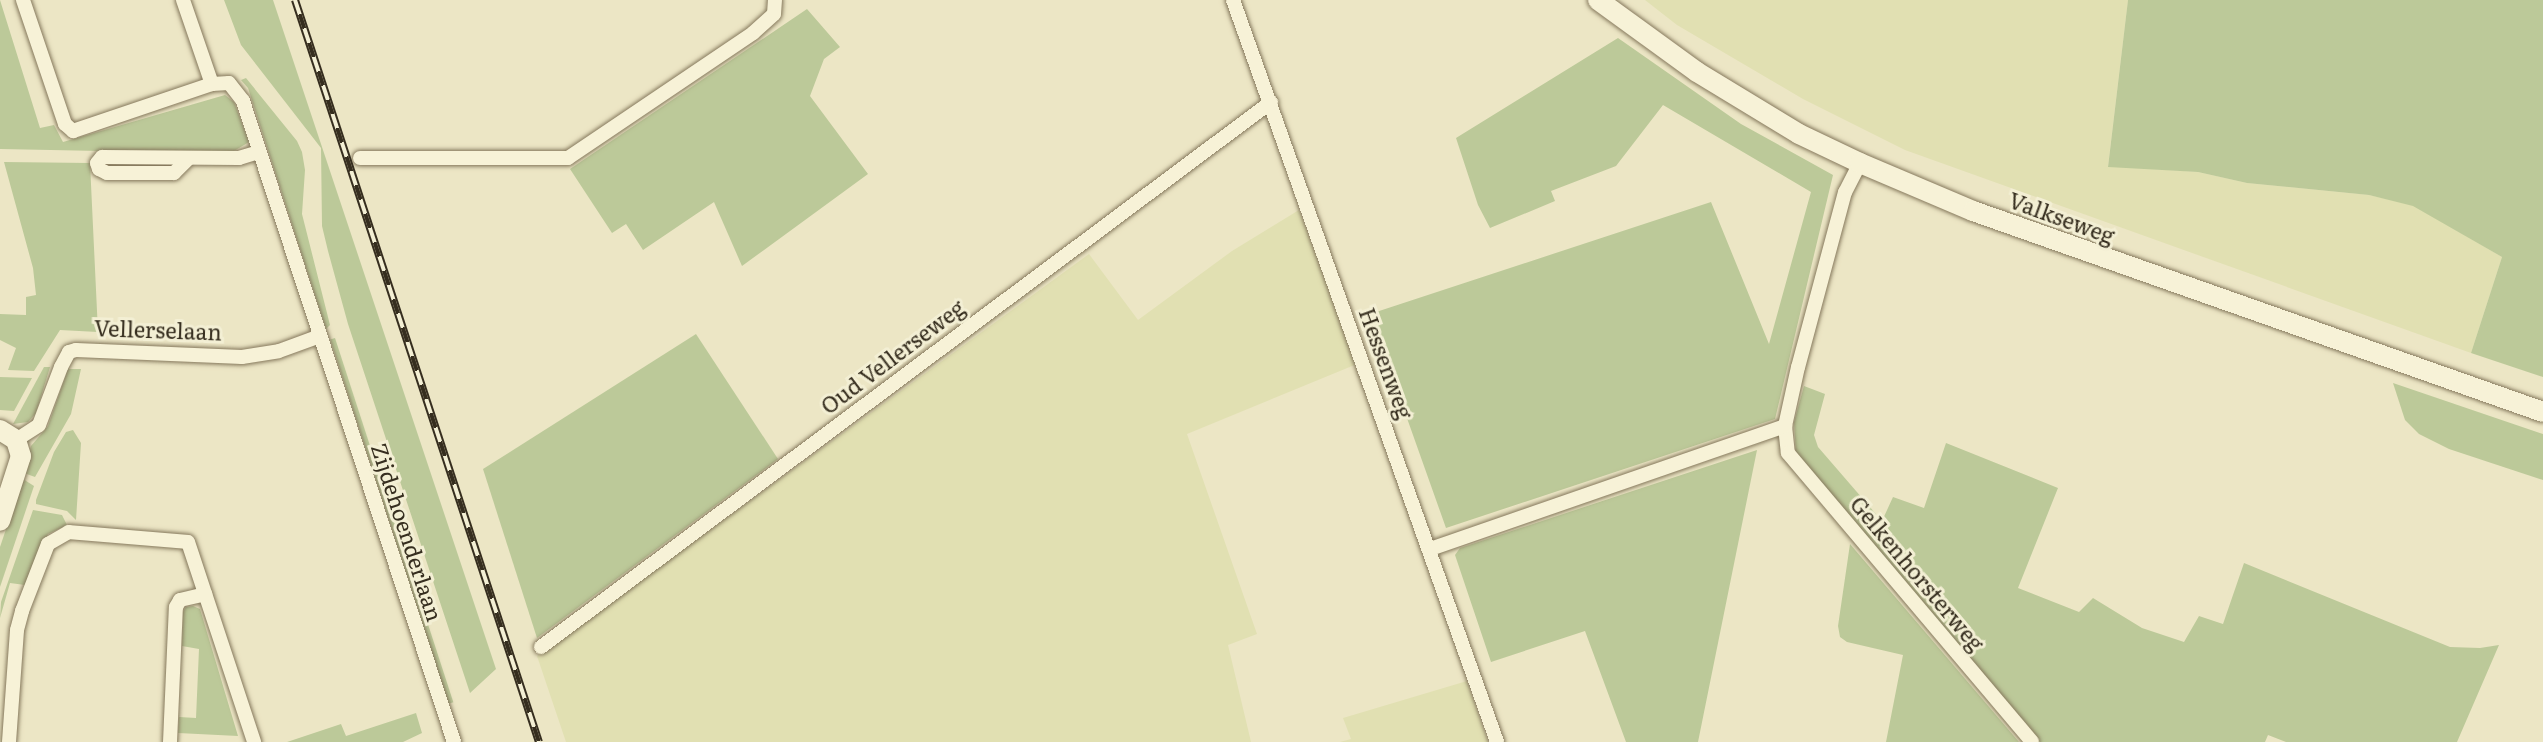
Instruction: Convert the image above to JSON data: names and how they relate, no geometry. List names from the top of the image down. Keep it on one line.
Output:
{"streets":{"main road":["Valkseweg"],"street":["Vellerselaan","Oud Vellerseweg","Hessenweg","Zijdehoenderlaan","Gelkenhorsterweg"]},"crossings":[["Vellerselaan","Zijdehoenderlaan"],["Oud Vellerseweg","Hessenweg"]]}
